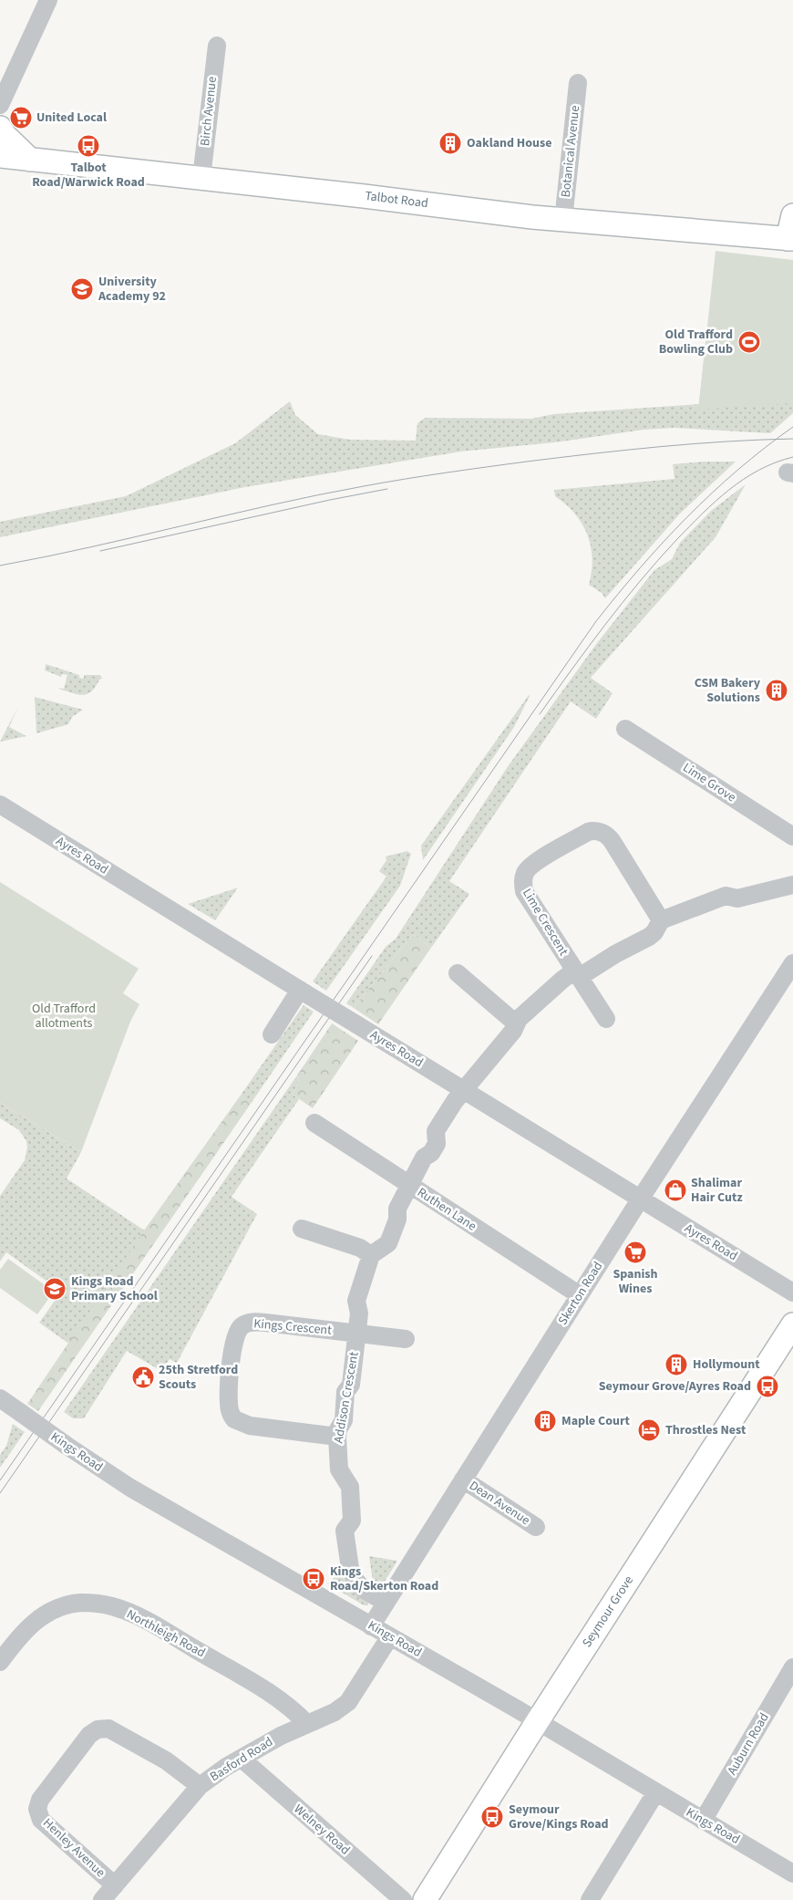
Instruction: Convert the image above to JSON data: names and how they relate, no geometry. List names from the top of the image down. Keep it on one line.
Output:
{"streets":{"main road":["Talbot Road","Seymour Grove"],"street":["Birch Avenue","Botanical Avenue","Lime Grove","Ayres Road","Lime Crescent","Ruthen Lane","Skerton Road","Kings Crescent","Addison Crescent","Kings Road","Dean Avenue","Northleigh Road","Auburn Road","Basford Road","Welney Road","Henley Avenue"]},"crossings":[["Birch Avenue","Talbot Road"],["Botanical Avenue","Talbot Road"],["Ayres Road","Skerton Road"],["Ruthen Lane","Skerton Road"],["Skerton Road","Addison Crescent"],["Skerton Road","Kings Road"],["Skerton Road","Dean Avenue"],["Kings Crescent","Addison Crescent"],["Kings Road","Seymour Grove"],["Kings Road","Auburn Road"],["Kings Road","Basford Road"],["Northleigh Road","Basford Road"],["Basford Road","Welney Road"],["Basford Road","Henley Avenue"]],"parks":["Old Trafford allotments"],"places":{"supermarket":["United Local","Spanish Wines"],"building":["Oakland House","CSM Bakery Solutions","Hollymount","Maple Court"],"bus stop":["Talbot Road/Warwick Road","Seymour Grove/Ayres Road","Kings Road/Skerton Road","Seymour Grove/Kings Road"],"school or university":["University Academy 92","Kings Road Primary School"],"sports":["Old Trafford Bowling Club"],"shop":["Shalimar Hair Cutz"],"public building":["25th Stretford Scouts"],"hotel":["Throstles Nest"]}}
